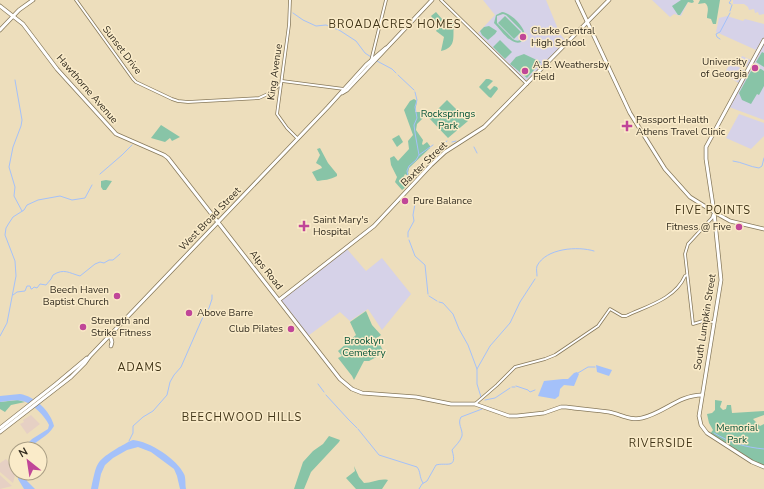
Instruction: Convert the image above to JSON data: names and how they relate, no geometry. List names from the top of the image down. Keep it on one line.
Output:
{"streets":{"main road":["Hawthorne Avenue","Baxter Street","West Broad Street","Alps Road","South Lumpkin Street"],"street":["Sunset Drive","King Avenue"]},"crossings":[["Sunset Drive","King Avenue"],["King Avenue","West Broad Street"],["Hawthorne Avenue","West Broad Street"],["Hawthorne Avenue","Alps Road"],["Baxter Street","Alps Road"],["West Broad Street","Alps Road"]],"districts":["BROADACRES HOMES","FIVE POINTS","ADAMS","BEECHWOOD HILLS","RIVERSIDE"],"parks":["Rocksprings Park","Brooklyn Cemetery","Memorial Park"],"places":{"other":["Clarke Central High School","University of Georgia","A.B. Weathersby Field","Pure Balance","Fitness @ Five","Beech Haven Baptist Church","Above Barre","Strength and Strike Fitness","Club Pilates"],"health":["Passport Health Athens Travel Clinic","Saint Mary's Hospital"]},"north":"top left"}
